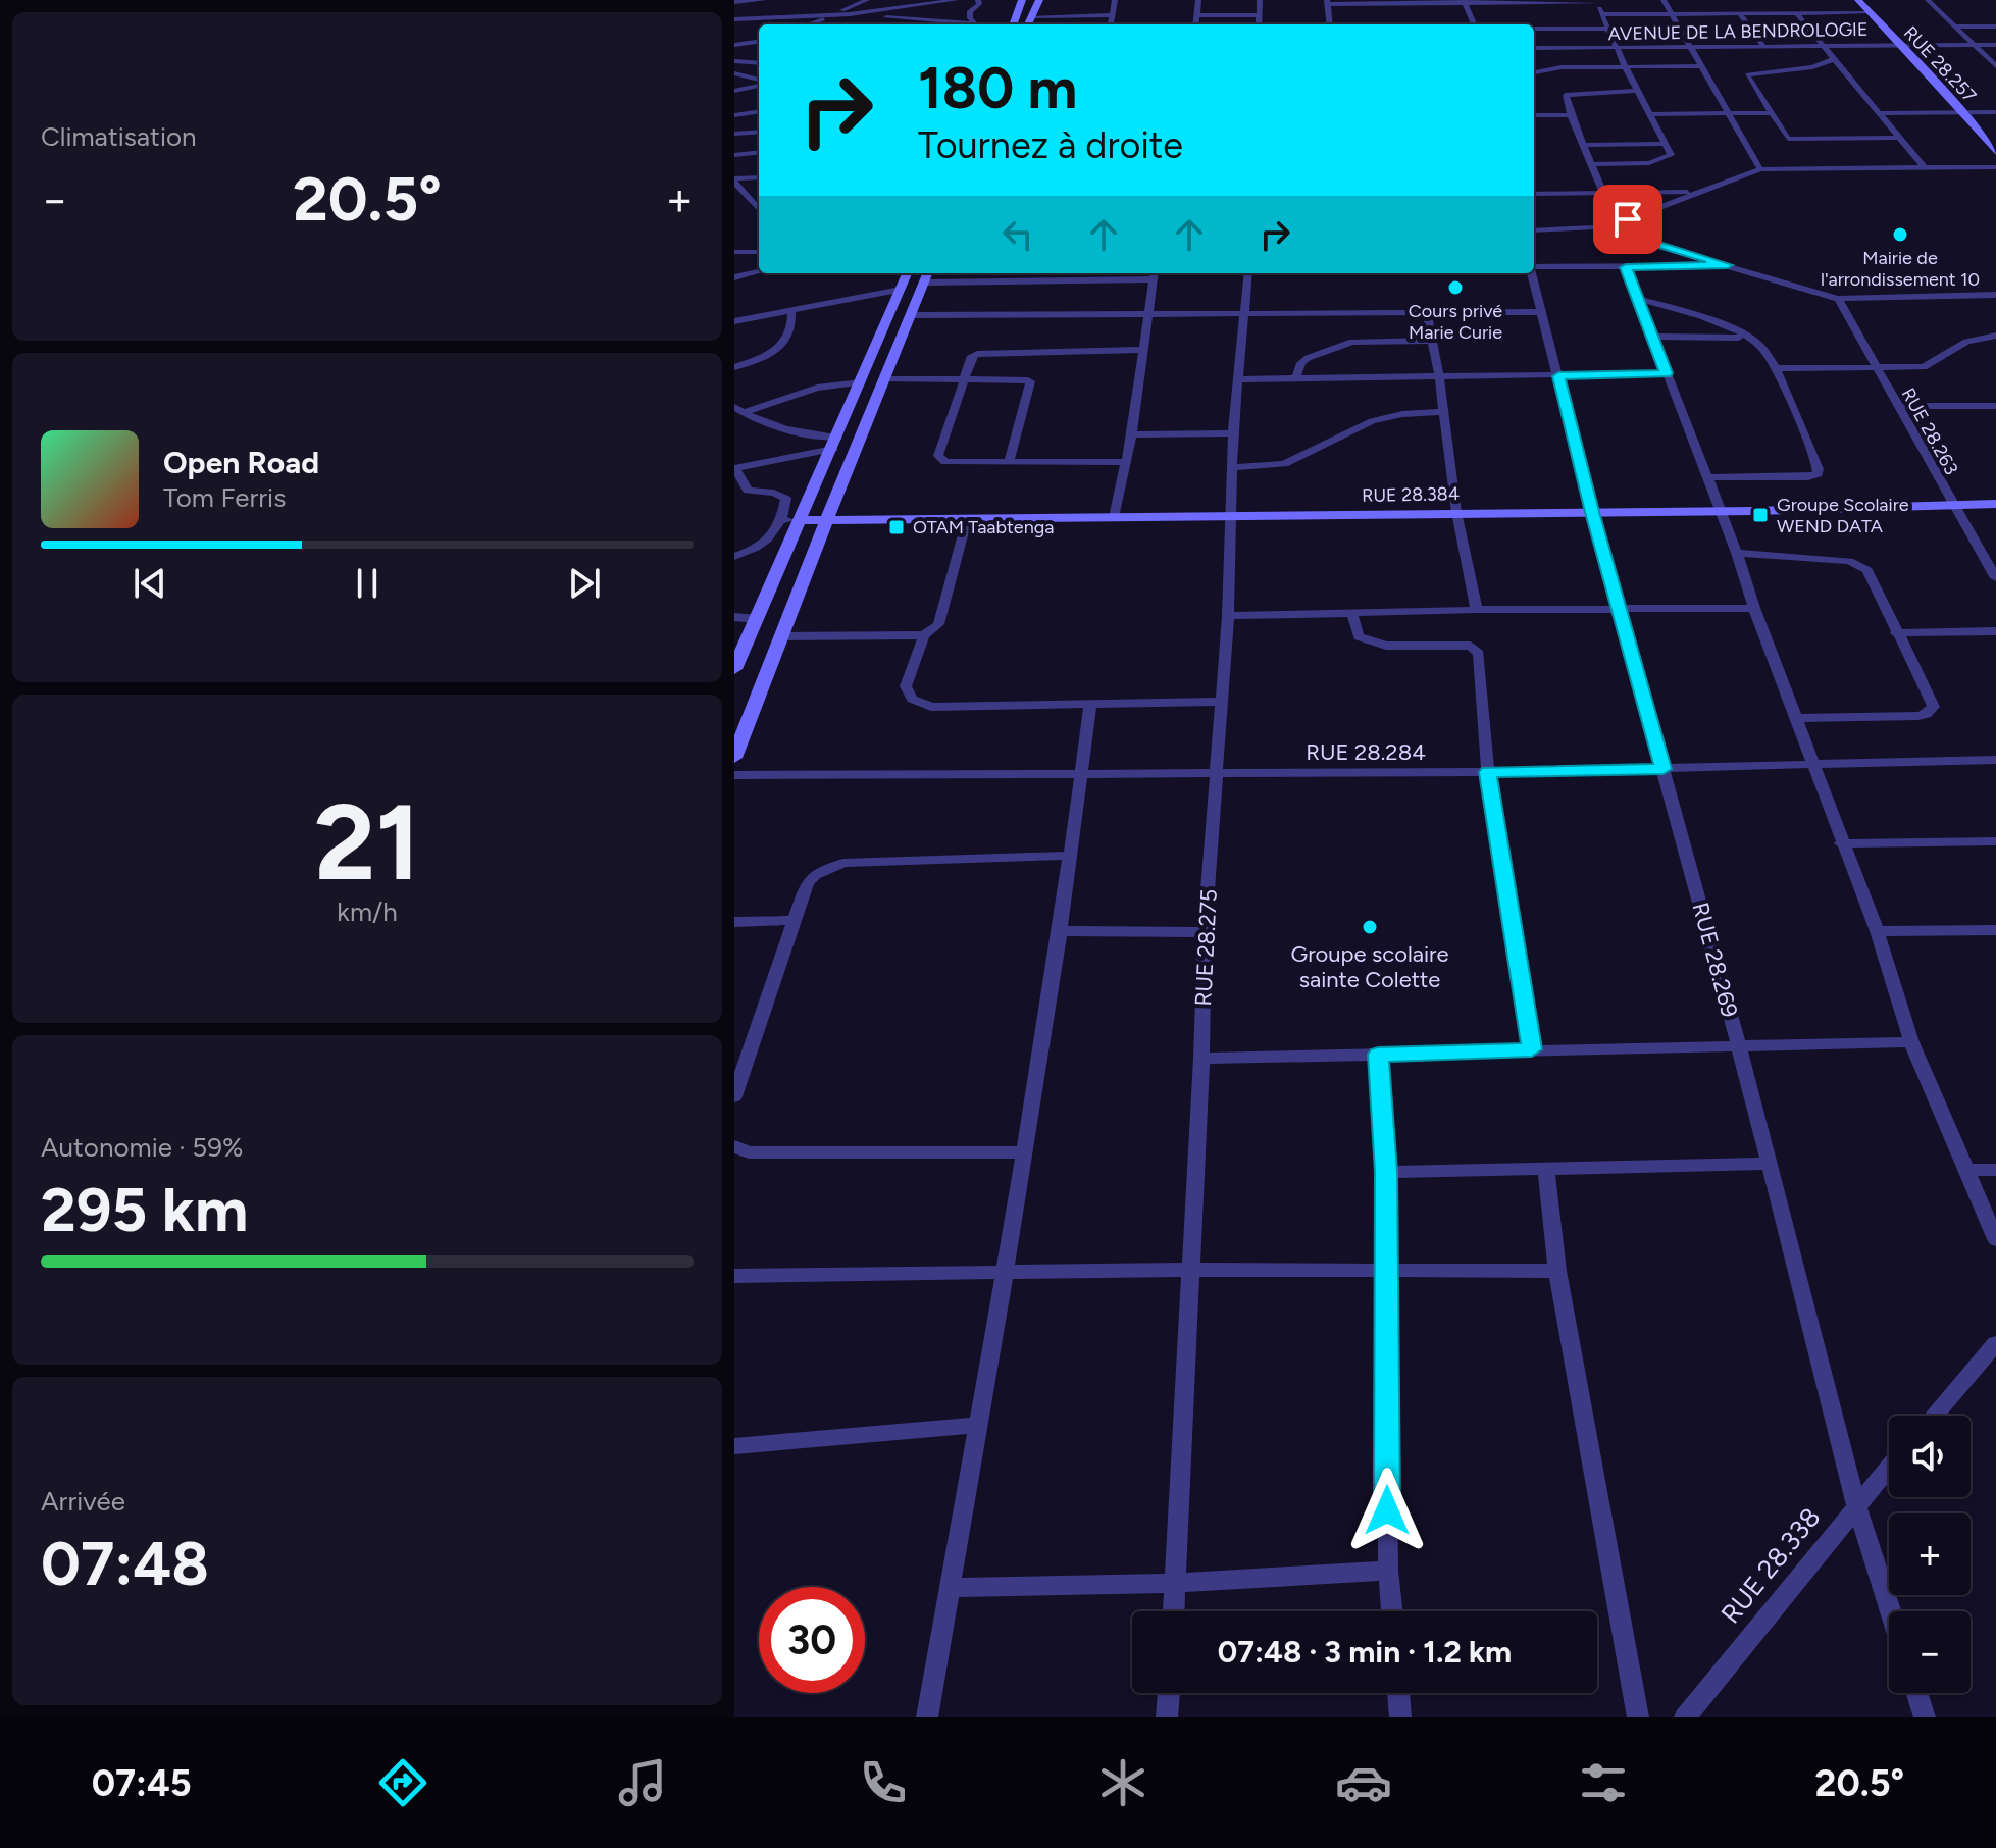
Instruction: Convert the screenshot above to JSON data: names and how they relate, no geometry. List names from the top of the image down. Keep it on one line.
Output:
{"streets":{"main road":["RUE 28.257","RUE 28.384"],"street":["AVENUE DE LA BENDROLOGIE","RUE 28.263","RUE 28.284","RUE 28.275","RUE 28.269","RUE 28.338"]},"crossings":[["AVENUE DE LA BENDROLOGIE","RUE 28.257"],["RUE 28.263","RUE 28.384"],["RUE 28.384","RUE 28.275"],["RUE 28.384","RUE 28.269"],["RUE 28.284","RUE 28.275"],["RUE 28.284","RUE 28.269"],["RUE 28.269","RUE 28.338"]],"places":{"other":["Mairie de l'arrondissement 10","Cours privé Marie Curie","Groupe scolaire sainte Colette"],"transit":["Groupe Scolaire WEND DATA","OTAM Taabtenga"]},"page":{"tile":["Climatisation",["21","km/h"],["Autonomie · 59%","295 km"],["Arrivée","07:48"]],"turn":["180 m","Tournez à droite"],"heat":["−","20.5°","+"],"song":["Open Road","Tom Ferris"],"map_buttons":["+","−"],"limit":"30","trip":"07:48 · 3 min · 1.2 km","tabs":["07:45","20.5°"]}}
